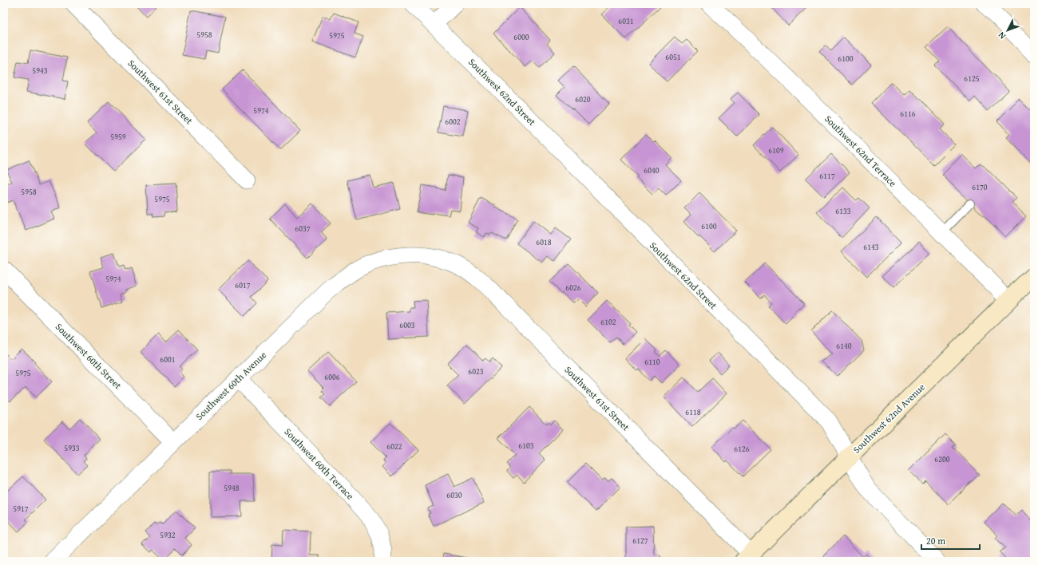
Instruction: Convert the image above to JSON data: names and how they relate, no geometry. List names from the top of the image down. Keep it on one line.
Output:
{"streets":{"street":["Southwest 61st Street","Southwest 62nd Street","Southwest 62nd Terrace","Southwest 60th Street","Southwest 60th Avenue","Southwest 62nd Avenue","Southwest 60th Terrace"]},"crossings":[["Southwest 61st Street","Southwest 60th Avenue"],["Southwest 61st Street","Southwest 62nd Avenue"],["Southwest 62nd Street","Southwest 62nd Avenue"],["Southwest 62nd Terrace","Southwest 62nd Avenue"],["Southwest 60th Street","Southwest 60th Avenue"],["Southwest 60th Avenue","Southwest 60th Terrace"]],"house_numbers":["6031","5958","5975","6000","6051","6100","5943","6125","6020","5974","6116","6002","5959","6109","6040","6117","6170","5958","5975","6133","6100","6037","6018","6143","5974","6017","6026","6102","6003","6140","6001","6110","6023","5975","6006","6118","6103","6022","5933","6126","6200","5948","6030","5917","5932","6127"],"scale_bar":"20 m","north":"bottom left"}
